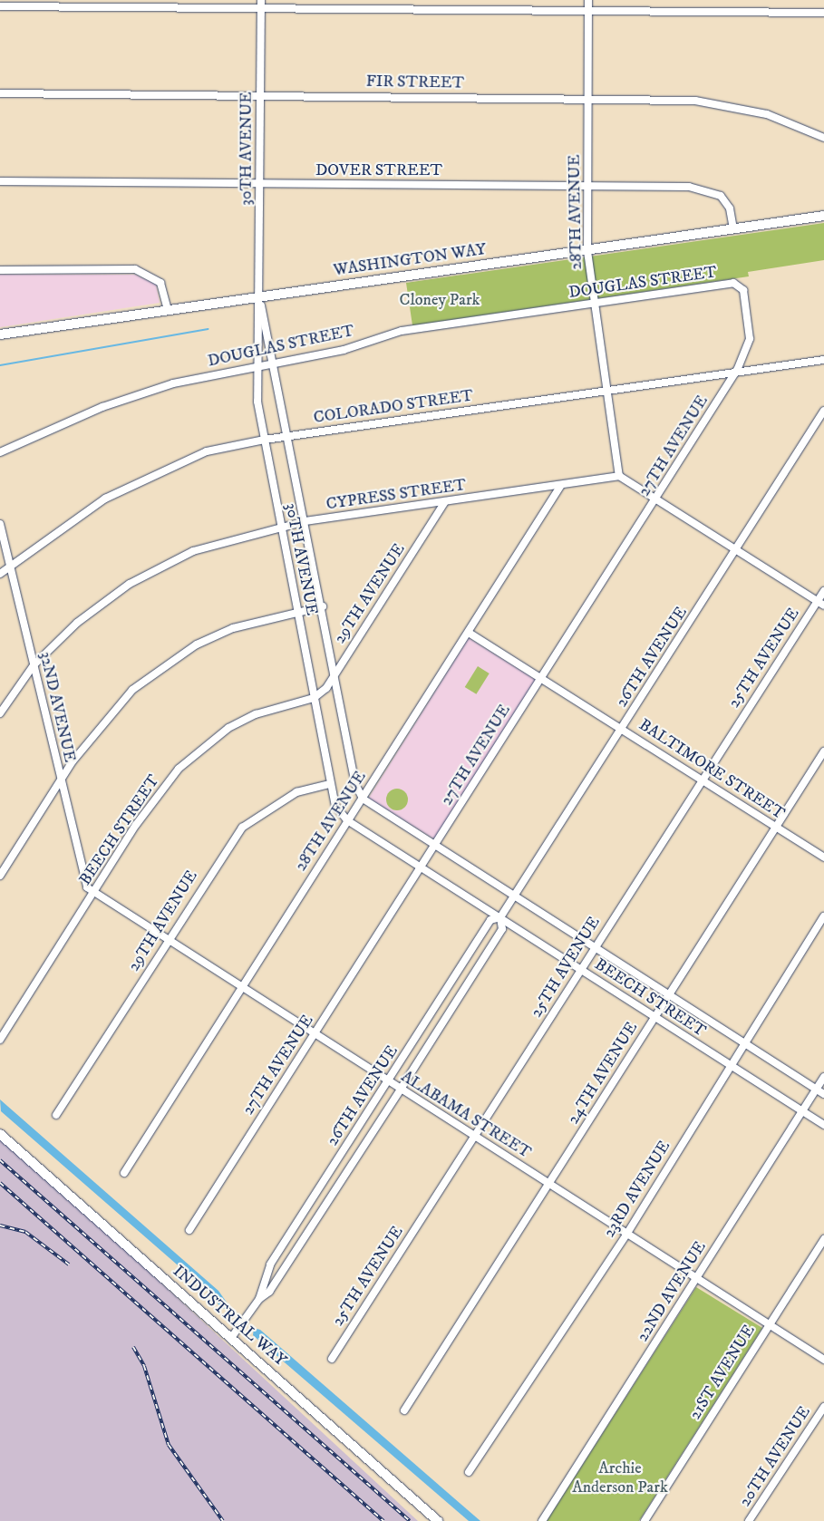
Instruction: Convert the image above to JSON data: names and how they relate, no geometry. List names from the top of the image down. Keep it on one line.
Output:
{"streets":{"main road":["WASHINGTON WAY","INDUSTRIAL WAY"],"street":["FIR STREET","30TH AVENUE","DOVER STREET","28TH AVENUE","DOUGLAS STREET","COLORADO STREET","27TH AVENUE","CYPRESS STREET","29TH AVENUE","26TH AVENUE","25TH AVENUE","32ND AVENUE","BALTIMORE STREET","BEECH STREET","24TH AVENUE","ALABAMA STREET","23RD AVENUE","22ND AVENUE","21ST AVENUE","20TH AVENUE"]},"crossings":[["FIR STREET","30TH AVENUE"],["FIR STREET","28TH AVENUE"],["30TH AVENUE","DOVER STREET"],["30TH AVENUE","28TH AVENUE"],["30TH AVENUE","WASHINGTON WAY"],["30TH AVENUE","DOUGLAS STREET"],["30TH AVENUE","COLORADO STREET"],["30TH AVENUE","CYPRESS STREET"],["30TH AVENUE","29TH AVENUE"],["30TH AVENUE","BEECH STREET"],["DOVER STREET","28TH AVENUE"],["DOVER STREET","WASHINGTON WAY"],["28TH AVENUE","WASHINGTON WAY"],["28TH AVENUE","DOUGLAS STREET"],["28TH AVENUE","COLORADO STREET"],["28TH AVENUE","CYPRESS STREET"],["28TH AVENUE","BALTIMORE STREET"],["28TH AVENUE","BEECH STREET"],["28TH AVENUE","ALABAMA STREET"],["DOUGLAS STREET","27TH AVENUE"],["COLORADO STREET","27TH AVENUE"],["COLORADO STREET","32ND AVENUE"],["27TH AVENUE","BALTIMORE STREET"],["27TH AVENUE","BEECH STREET"],["27TH AVENUE","ALABAMA STREET"],["CYPRESS STREET","29TH AVENUE"],["CYPRESS STREET","32ND AVENUE"],["29TH AVENUE","BEECH STREET"],["29TH AVENUE","ALABAMA STREET"],["26TH AVENUE","BALTIMORE STREET"],["26TH AVENUE","BEECH STREET"],["26TH AVENUE","ALABAMA STREET"],["26TH AVENUE","INDUSTRIAL WAY"],["25TH AVENUE","BALTIMORE STREET"],["25TH AVENUE","BEECH STREET"],["25TH AVENUE","ALABAMA STREET"],["32ND AVENUE","BEECH STREET"],["32ND AVENUE","ALABAMA STREET"],["BALTIMORE STREET","24TH AVENUE"],["BEECH STREET","24TH AVENUE"],["BEECH STREET","ALABAMA STREET"],["BEECH STREET","23RD AVENUE"],["BEECH STREET","22ND AVENUE"],["24TH AVENUE","ALABAMA STREET"],["ALABAMA STREET","23RD AVENUE"],["ALABAMA STREET","22ND AVENUE"],["ALABAMA STREET","21ST AVENUE"]],"parks":["Cloney Park","Archie Anderson Park"]}
